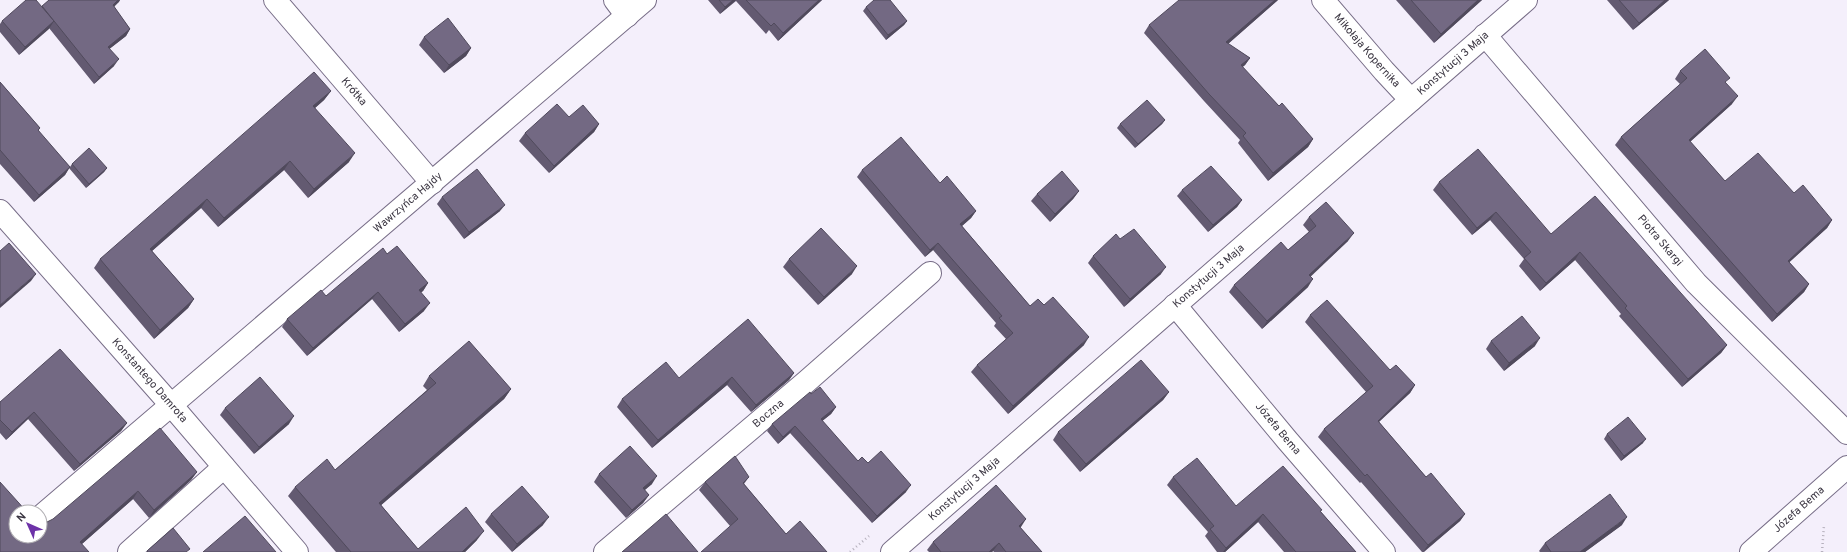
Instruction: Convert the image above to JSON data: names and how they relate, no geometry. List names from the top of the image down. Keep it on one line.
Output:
{"streets":{"street":["Mikołaja Kopernika","Konstytucji 3 Maja","Krótka","Wawrzyńca Hajdy","Piotra Skargi","Konstantego Damrota","Boczna","Józefa Bema"]},"crossings":[["Mikołaja Kopernika","Konstytucji 3 Maja"],["Konstytucji 3 Maja","Piotra Skargi"],["Konstytucji 3 Maja","Józefa Bema"],["Krótka","Wawrzyńca Hajdy"],["Wawrzyńca Hajdy","Konstantego Damrota"]],"north":"top left"}
